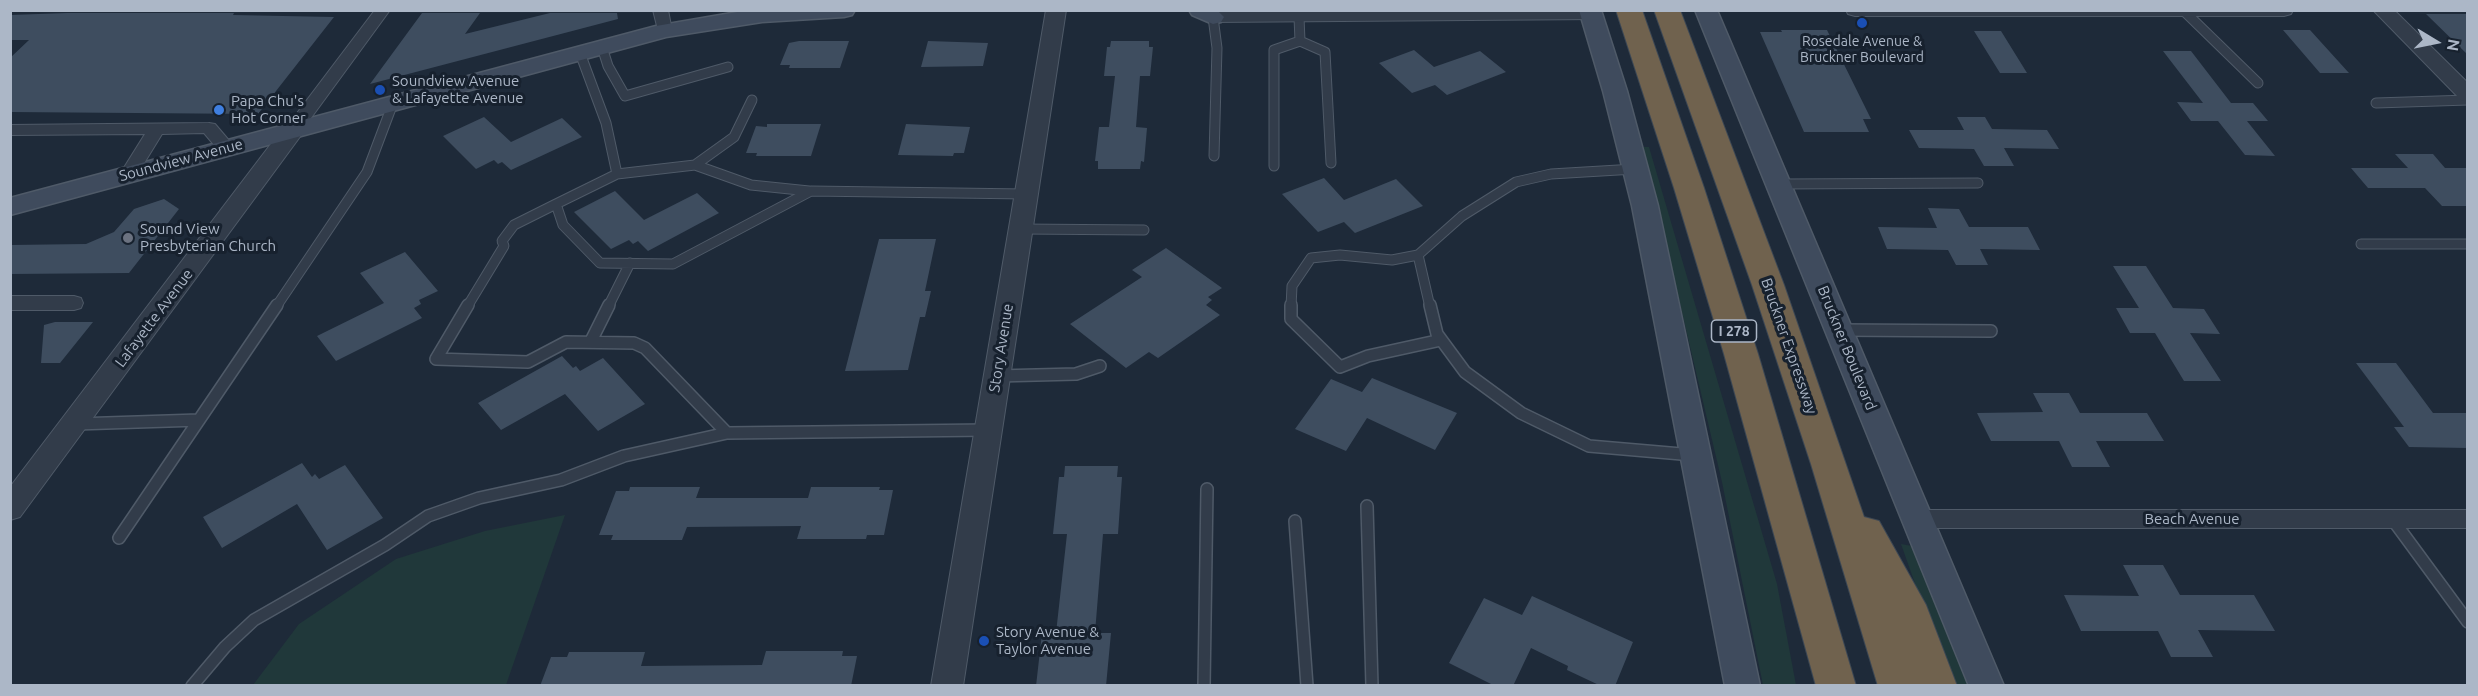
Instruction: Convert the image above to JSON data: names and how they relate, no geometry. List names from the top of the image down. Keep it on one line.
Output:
{"streets":{"highway":["I 278","Bruckner Expressway"],"main road":["Soundview Avenue","Bruckner Boulevard"],"street":["Lafayette Avenue","Story Avenue","Beach Avenue"]},"crossings":[["Soundview Avenue","Lafayette Avenue"],["Bruckner Boulevard","Beach Avenue"]],"places":["Rosedale Avenue & Bruckner Boulevard","Soundview Avenue & Lafayette Avenue","Papa Chu's Hot Corner","Sound View Presbyterian Church","Story Avenue & Taylor Avenue"],"north":"right"}
